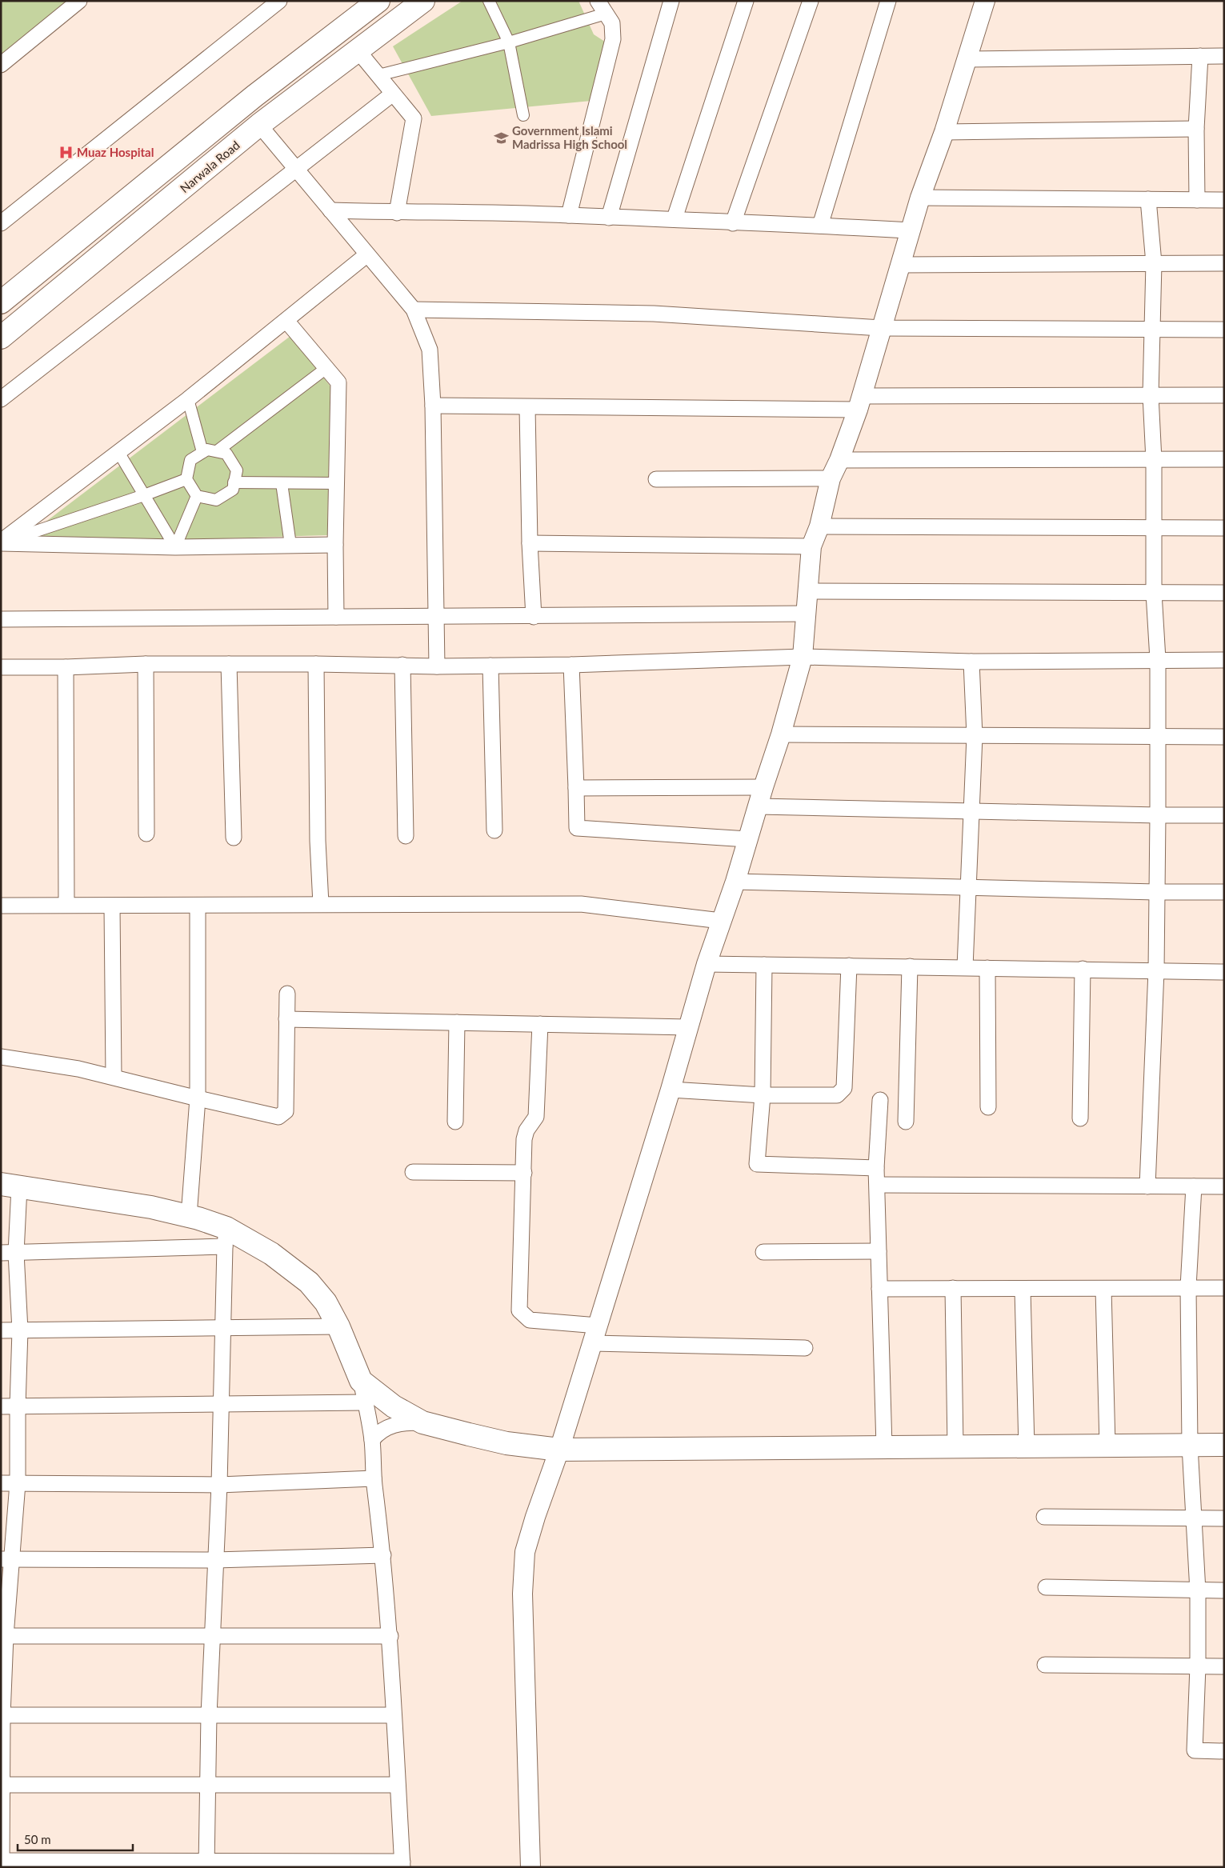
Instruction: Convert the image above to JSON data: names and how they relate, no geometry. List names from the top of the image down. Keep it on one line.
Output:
{"streets":{"main road":["Narwala Road"]},"places":{"school or university":["Government Islami Madrissa High School"],"hospital":["Muaz Hospital"]},"scale_bar":"50 m"}
